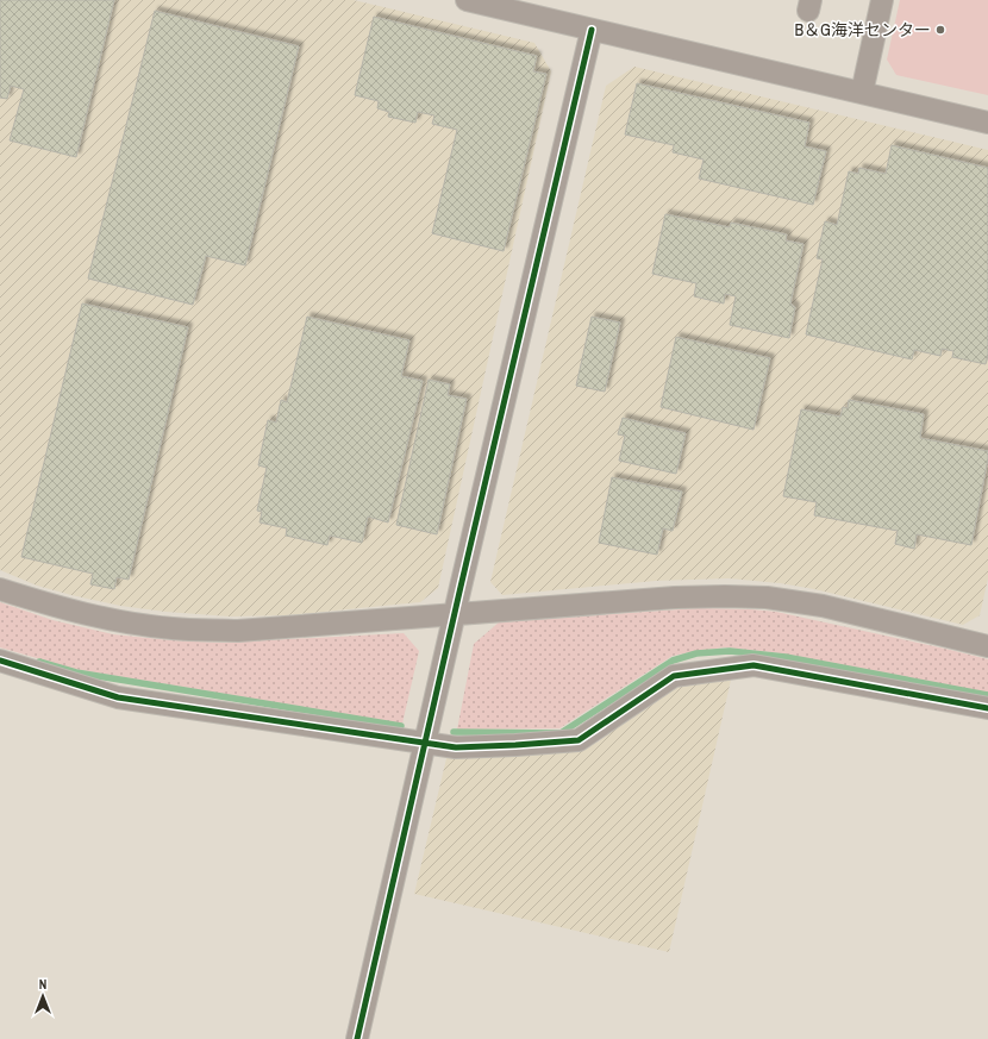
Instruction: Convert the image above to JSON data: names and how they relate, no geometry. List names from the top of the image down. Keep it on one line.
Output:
{"places":["B＆G海洋センター"],"north":"top"}
